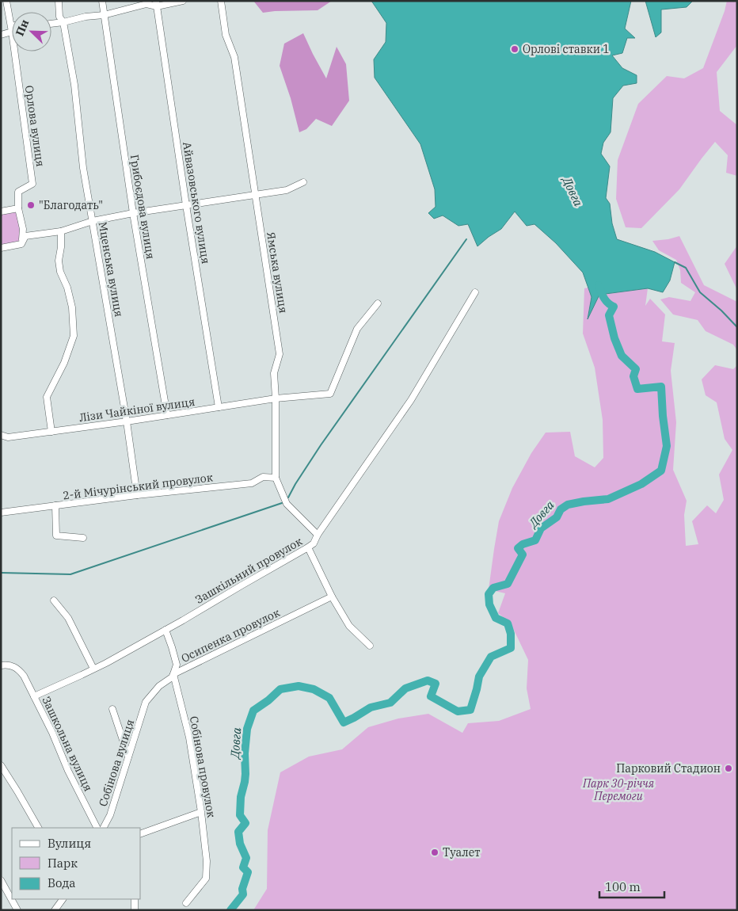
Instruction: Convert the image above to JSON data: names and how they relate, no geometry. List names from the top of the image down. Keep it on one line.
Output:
{"streets":{"street":["Орлова вулиця","Айвазовського вулиця","Грибоєдова вулиця","Мценська вулиця","Ямська вулиця","Лізи Чайкіної вулиця","2-й Мічурінський провулок","Зашкільний провулок","Осипенка провулок","Зашкольна вулиця","Собінова вулиця","Собінова провулок"]},"crossings":[["Айвазовського вулиця","Лізи Чайкіної вулиця"],["Грибоєдова вулиця","Лізи Чайкіної вулиця"],["Мценська вулиця","Лізи Чайкіної вулиця"],["Мценська вулиця","2-й Мічурінський провулок"],["Ямська вулиця","Лізи Чайкіної вулиця"],["Ямська вулиця","2-й Мічурінський провулок"],["Ямська вулиця","Зашкільний провулок"],["Зашкільний провулок","Зашкольна вулиця"],["Зашкільний провулок","Собінова провулок"],["Осипенка провулок","Собінова вулиця"],["Осипенка провулок","Собінова провулок"]],"water":["Довга"],"parks":["Парк 30-річчя Перемоги"],"places":["Орлові ставки 1","\"Благодать\"","Парковий Стадион","Туалет"],"legend":["Вулиця","Парк","Вода"],"scale_bar":"100 m","north":"top left"}
